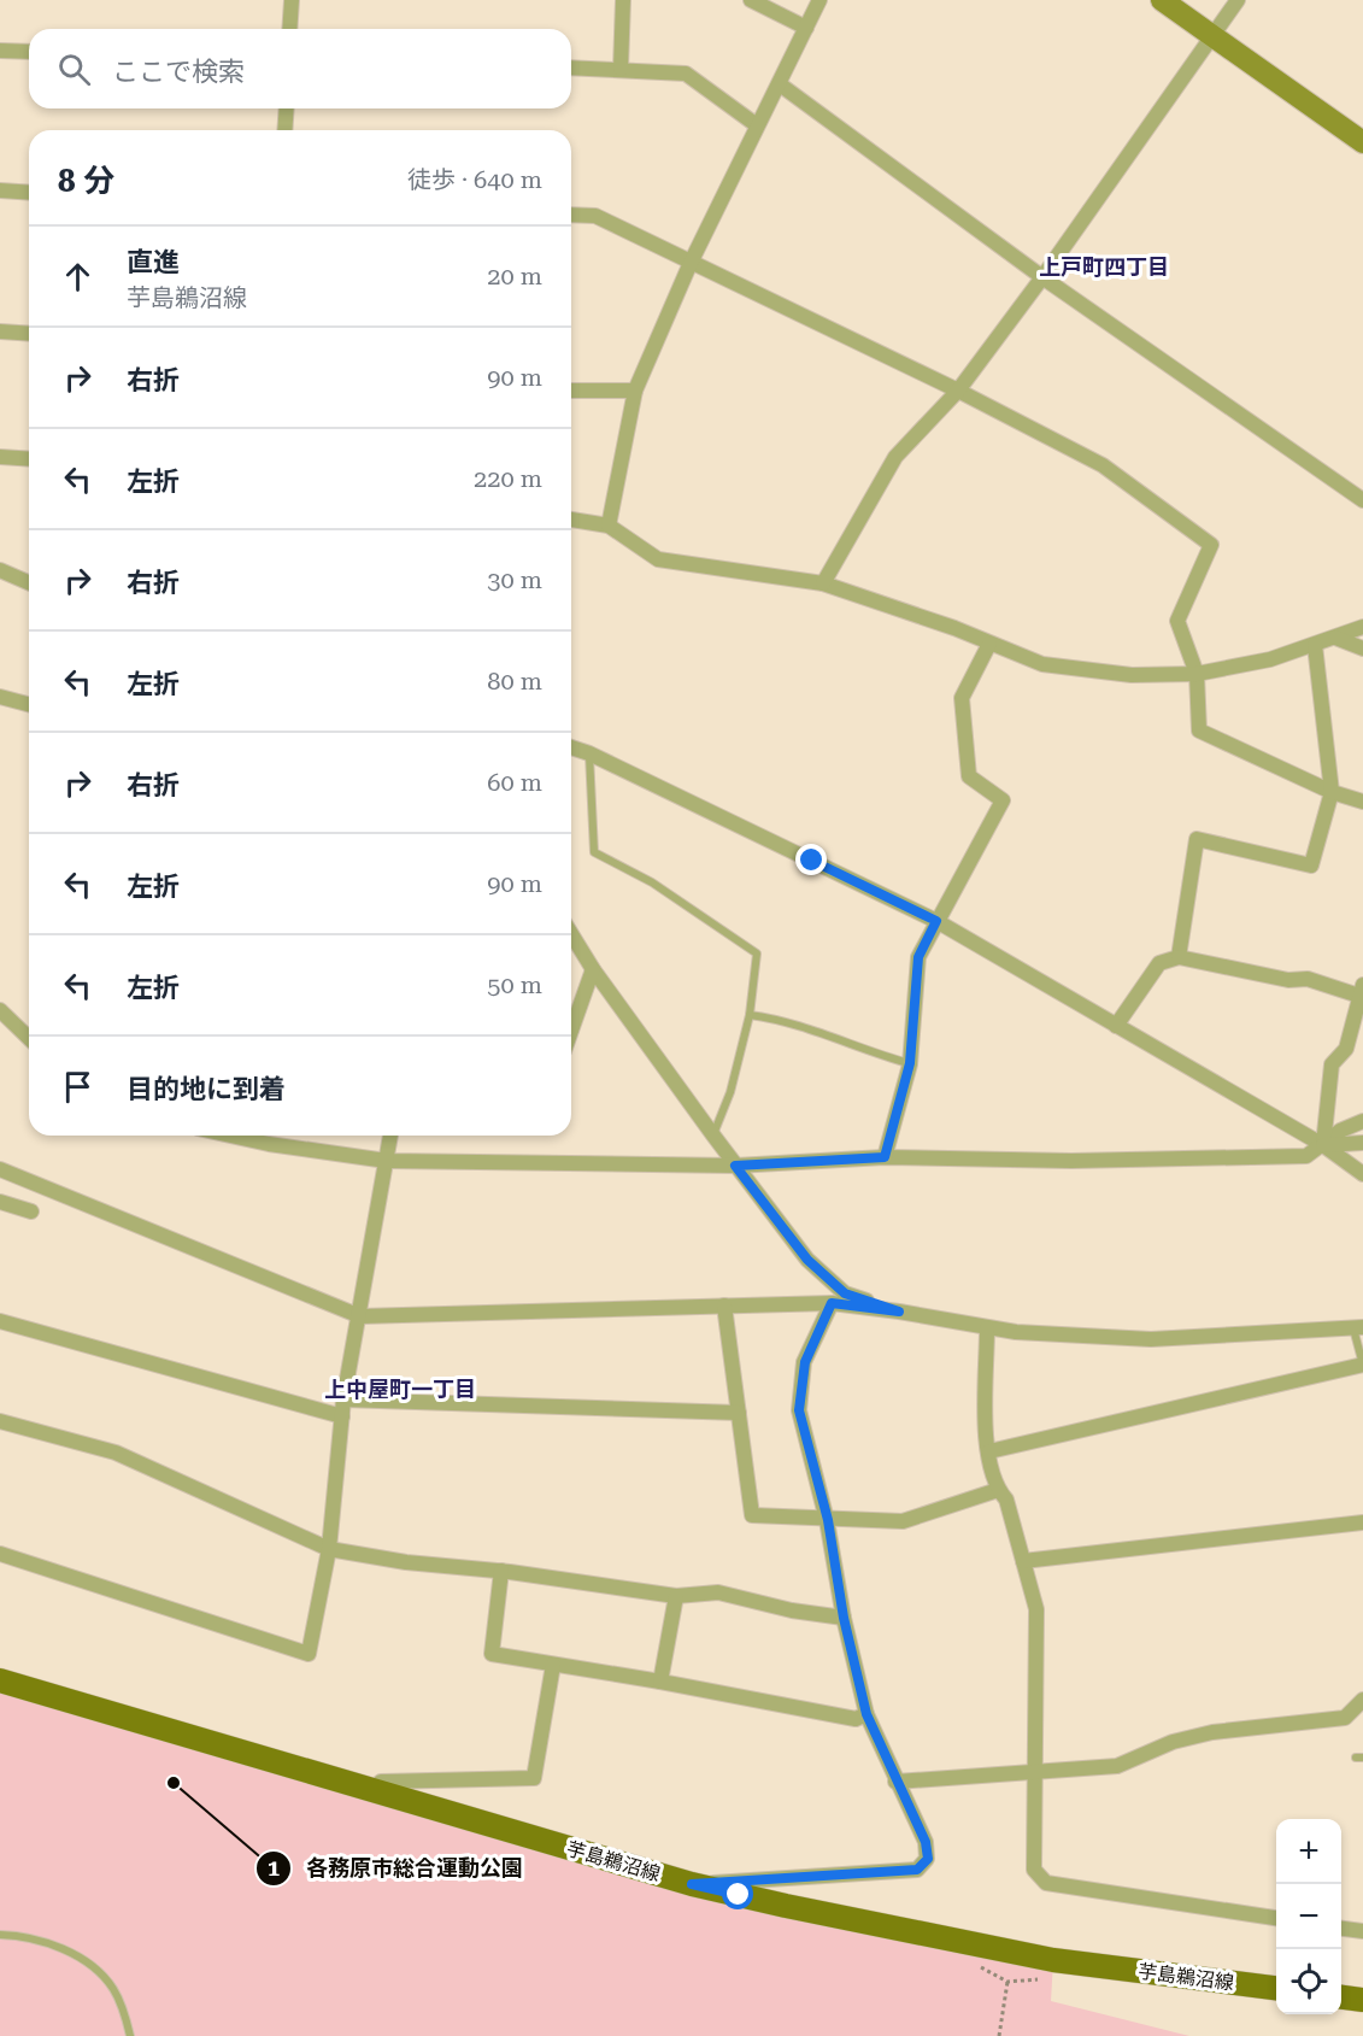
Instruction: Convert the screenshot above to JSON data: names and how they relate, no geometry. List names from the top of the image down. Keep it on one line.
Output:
{"streets":{"main road":["芋島鵜沼線"]},"districts":["上戸町四丁目","上中屋町一丁目"],"places":["各務原市総合運動公園"],"page":{"search":"ここで検索","heading":["8 分","徒歩 · 640 m"],"list":[["直進","芋島鵜沼線","20 m"],["右折","90 m"],["左折","220 m"],["右折","30 m"],["左折","80 m"],["右折","60 m"],["左折","90 m"],["左折","50 m"],"目的地に到着"],"map_buttons":["+","−"]}}
